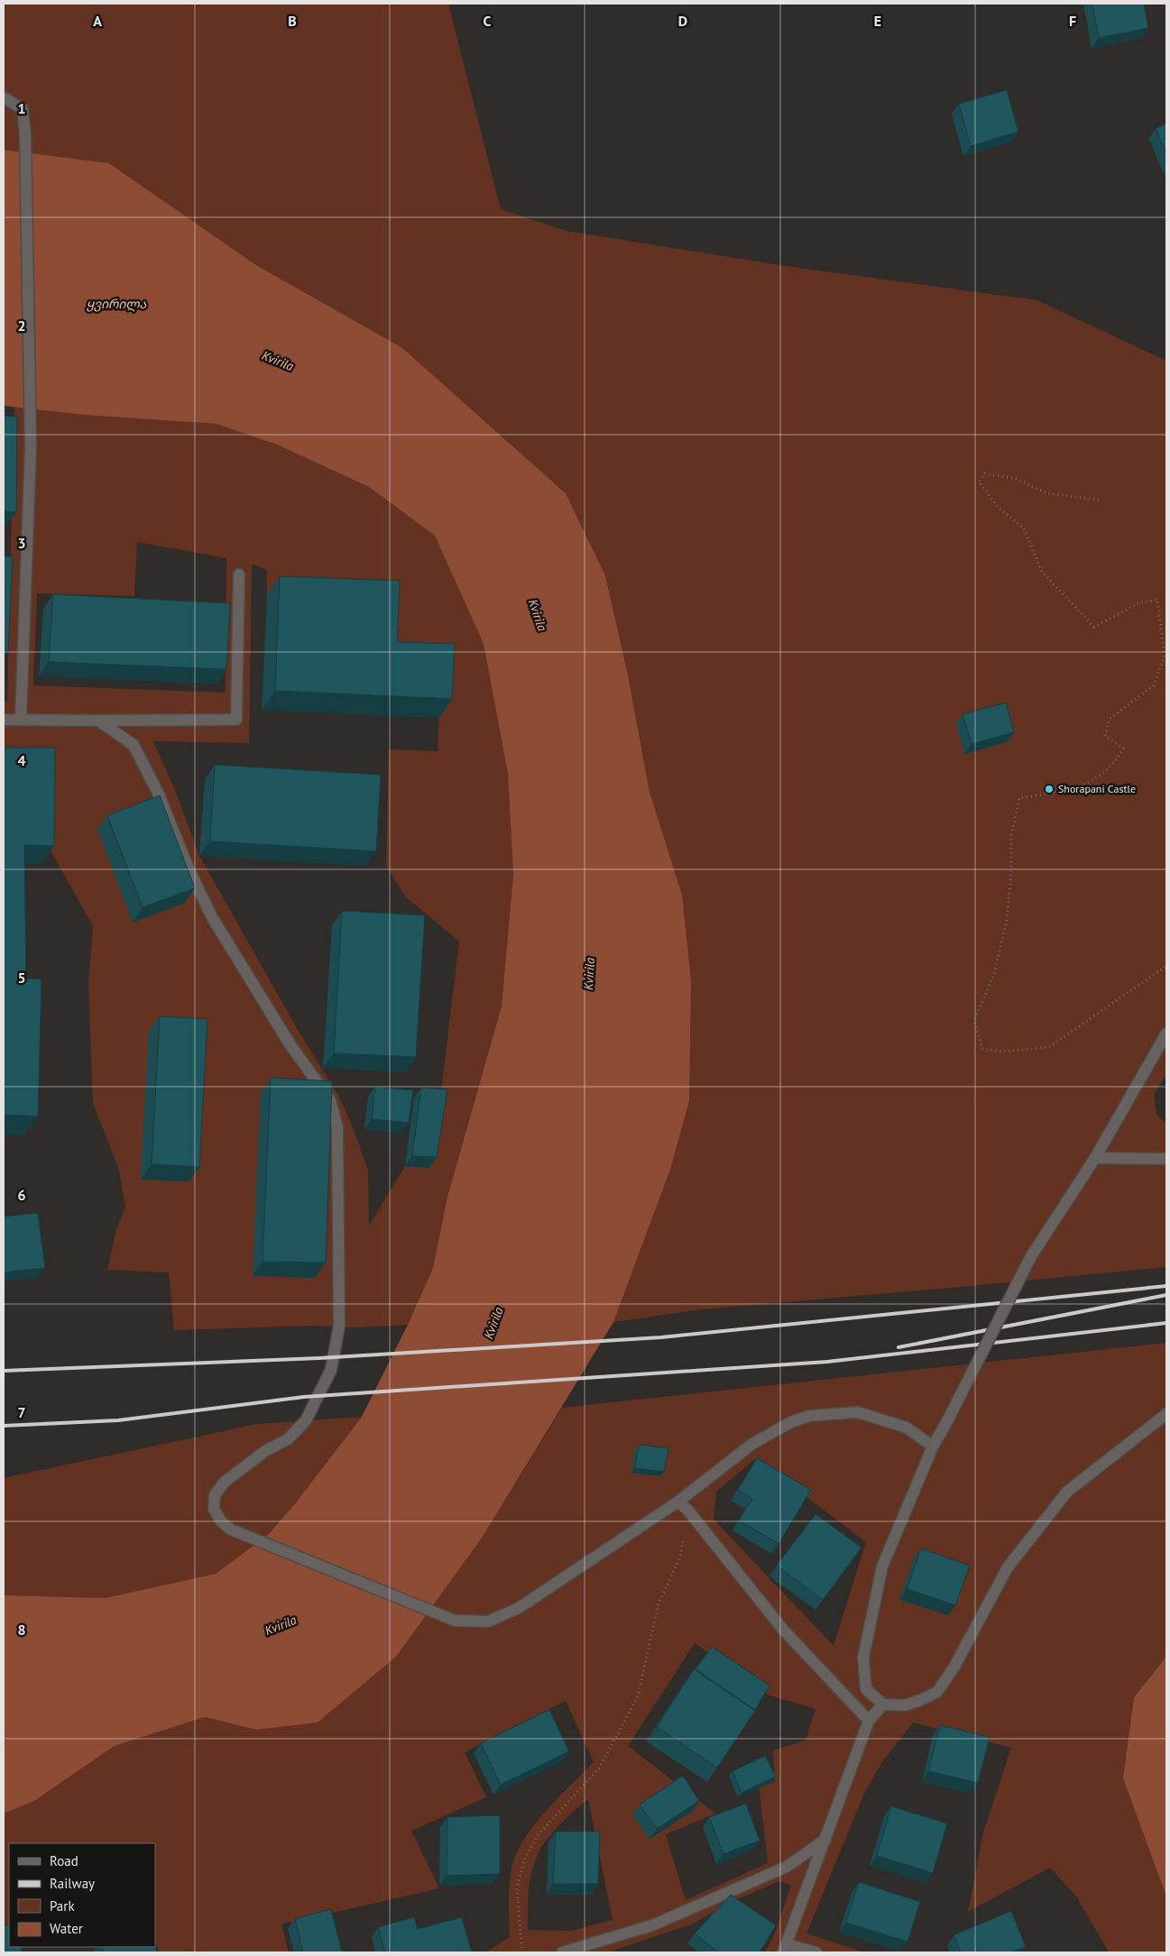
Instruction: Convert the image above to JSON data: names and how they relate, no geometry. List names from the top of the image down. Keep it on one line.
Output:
{"water":["ყვირილა","Kvirila"],"places":["Shorapani Castle"],"legend":["Road","Railway","Park","Water"],"grid":{"columns":["A","B","C","D","E","F"],"rows":["1","2","3","4","5","6","7","8"]}}
